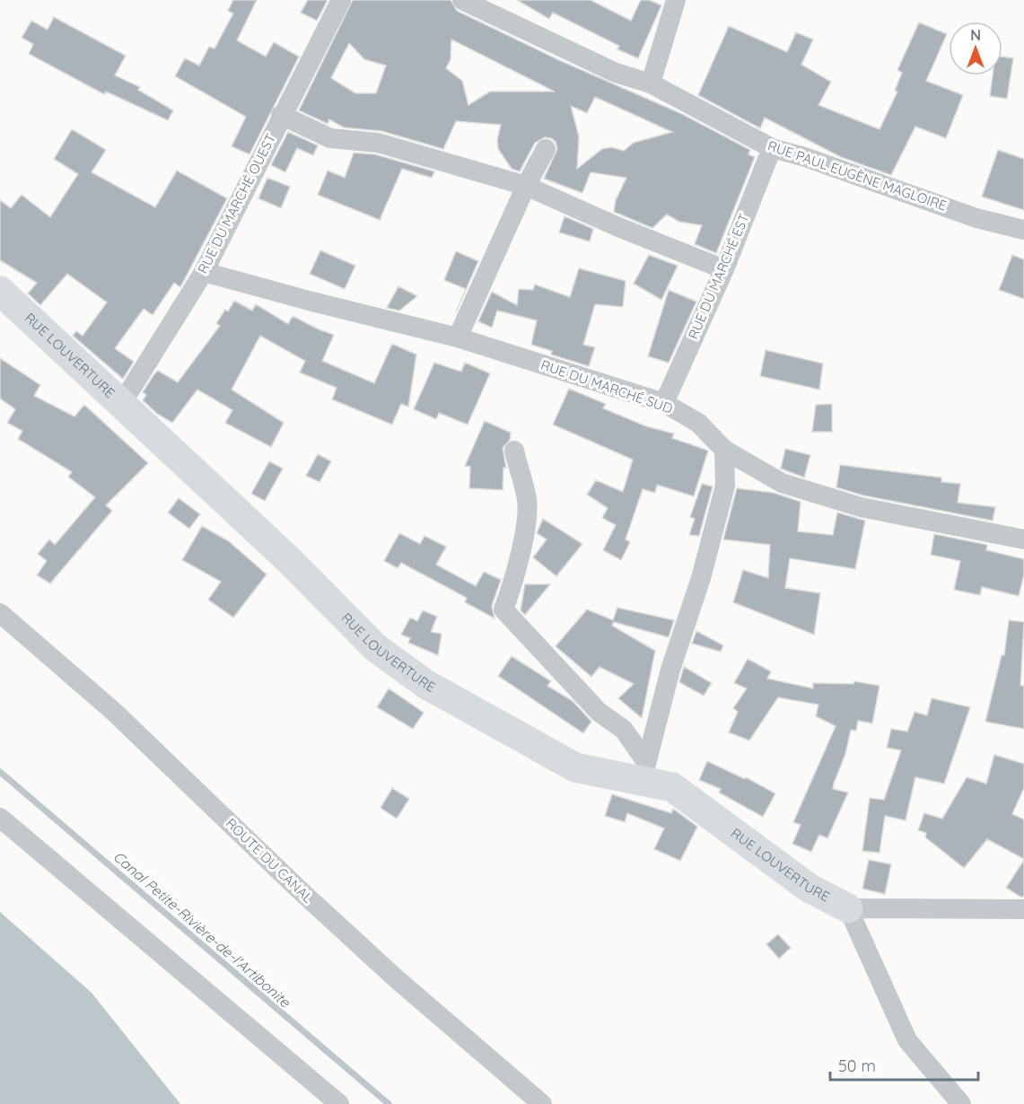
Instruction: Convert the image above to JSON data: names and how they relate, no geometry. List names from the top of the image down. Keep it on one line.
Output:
{"streets":{"main road":["RUE LOUVERTURE"],"street":["RUE PAUL EUGÈNE MAGLOIRE","RUE DU MARCHÉ OUEST","RUE DU MARCHÉ EST","RUE DU MARCHÉ SUD","ROUTE DU CANAL"]},"crossings":[["RUE PAUL EUGÈNE MAGLOIRE","RUE DU MARCHÉ EST"],["RUE DU MARCHÉ OUEST","RUE LOUVERTURE"],["RUE DU MARCHÉ OUEST","RUE DU MARCHÉ SUD"],["RUE DU MARCHÉ EST","RUE DU MARCHÉ SUD"]],"water":["Canal Petite-Rivière-de-l'Artibonite"],"scale_bar":"50 m","north":"top"}
